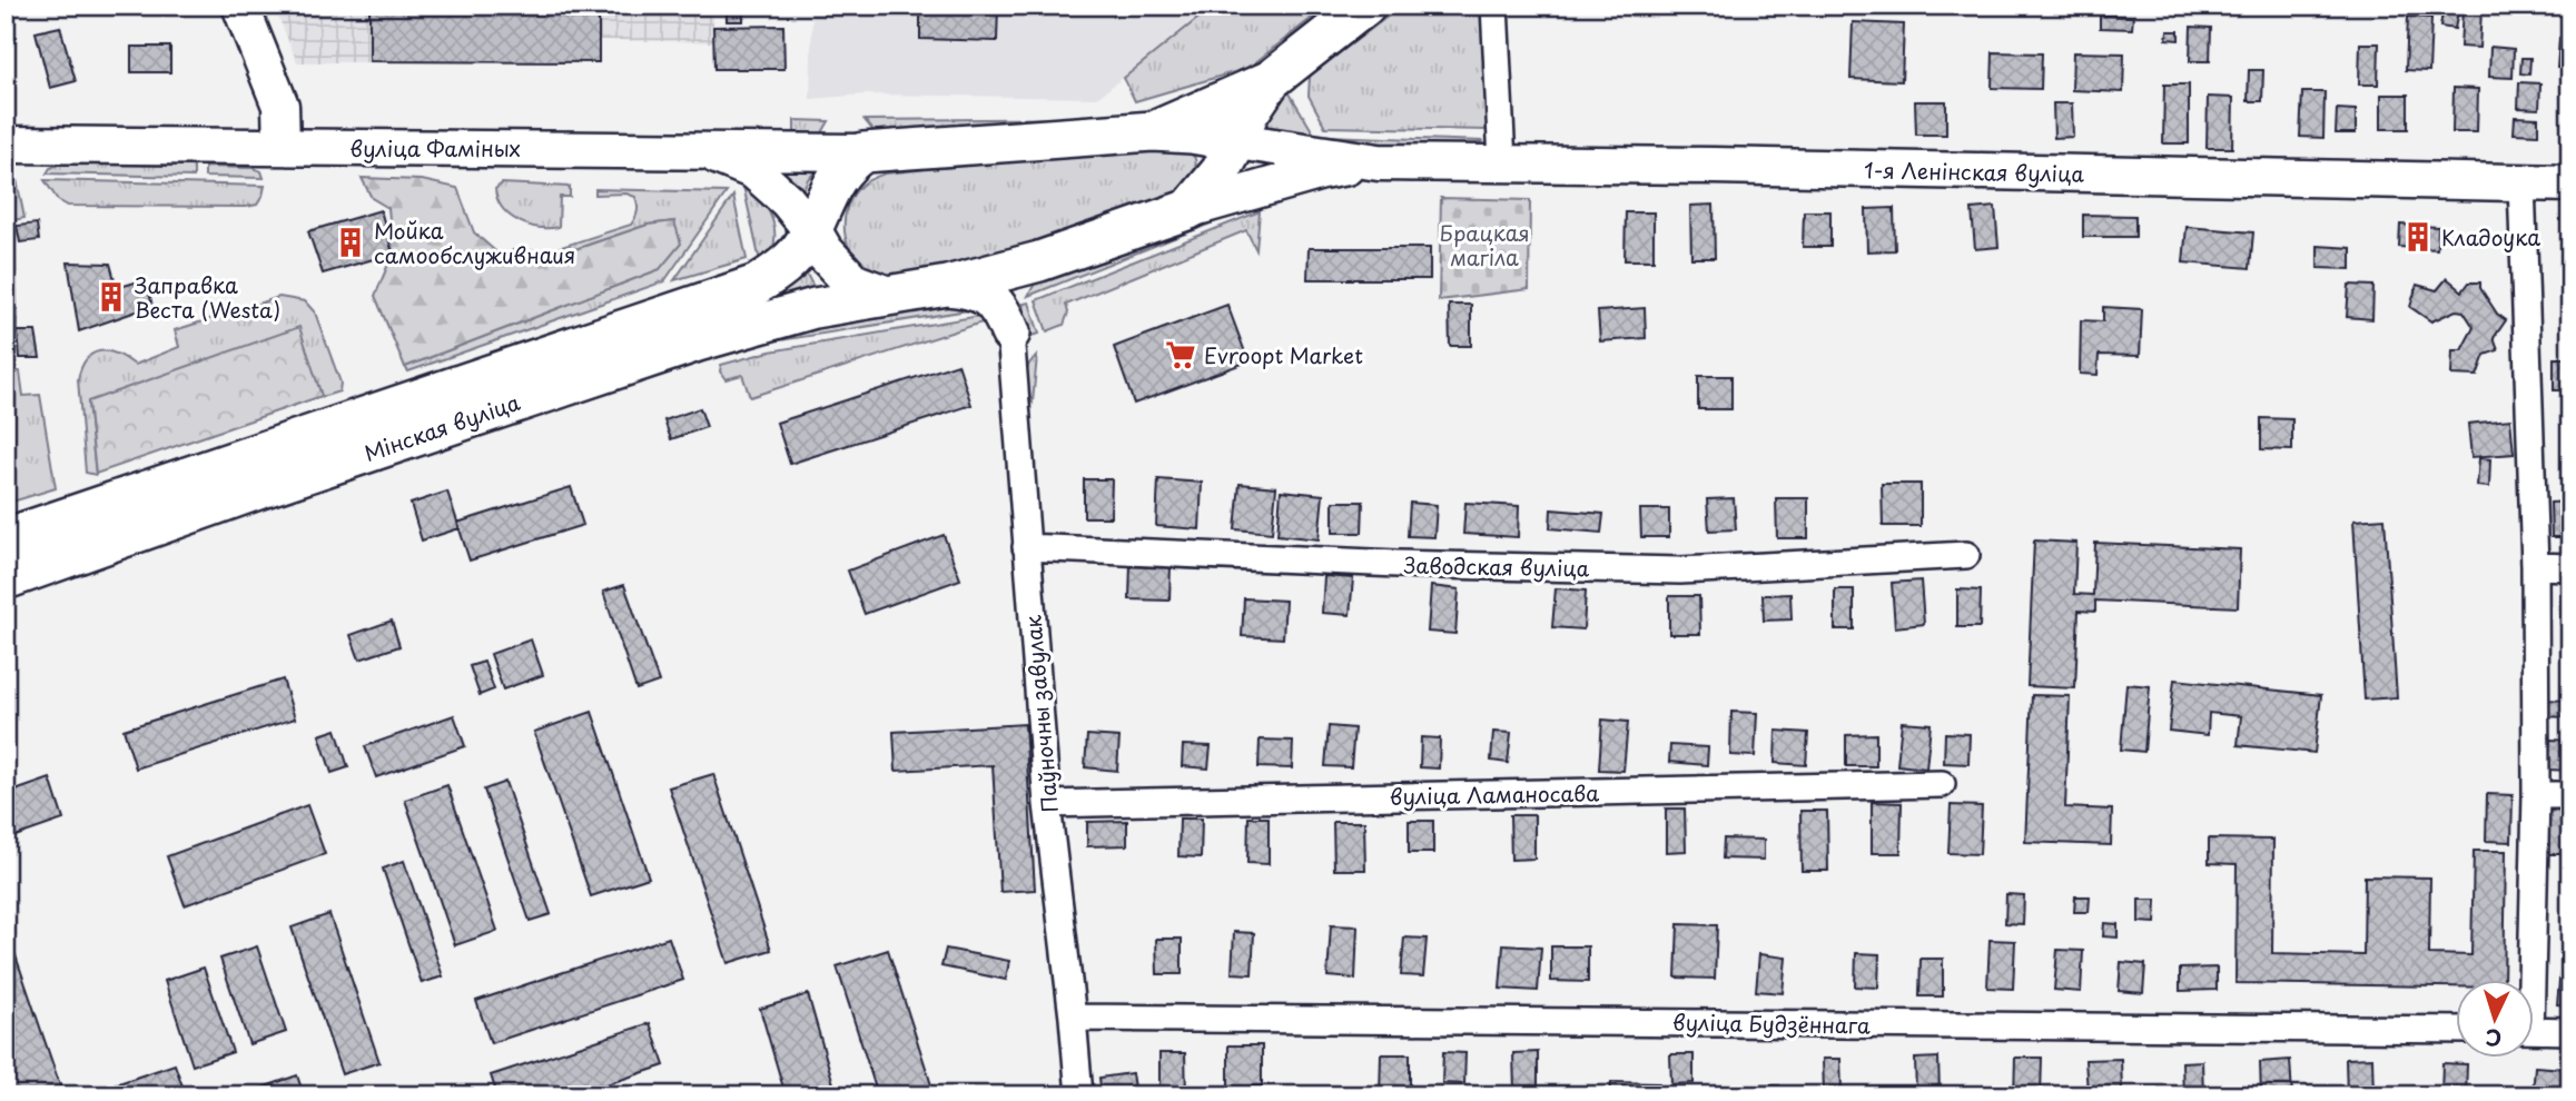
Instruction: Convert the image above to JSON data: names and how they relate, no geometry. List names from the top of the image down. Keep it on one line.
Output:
{"streets":{"main road":["вуліца Фаміных","1-я Ленінская вуліца","Мінская вуліца"],"street":["Заводская вуліца","Паўночны завулак","вуліца Ламаносава","вуліца Будзённага"]},"crossings":[["вуліца Фаміных","Мінская вуліца"],["Заводская вуліца","Паўночны завулак"],["Паўночны завулак","вуліца Ламаносава"],["Паўночны завулак","вуліца Будзённага"]],"parks":["Брацкая магіла"],"places":{"building":["Кладоука","Мойка самообслуживнаия","Заправка Веста (Westa)"],"supermarket":["Evroopt Market"]},"north":"bottom"}
